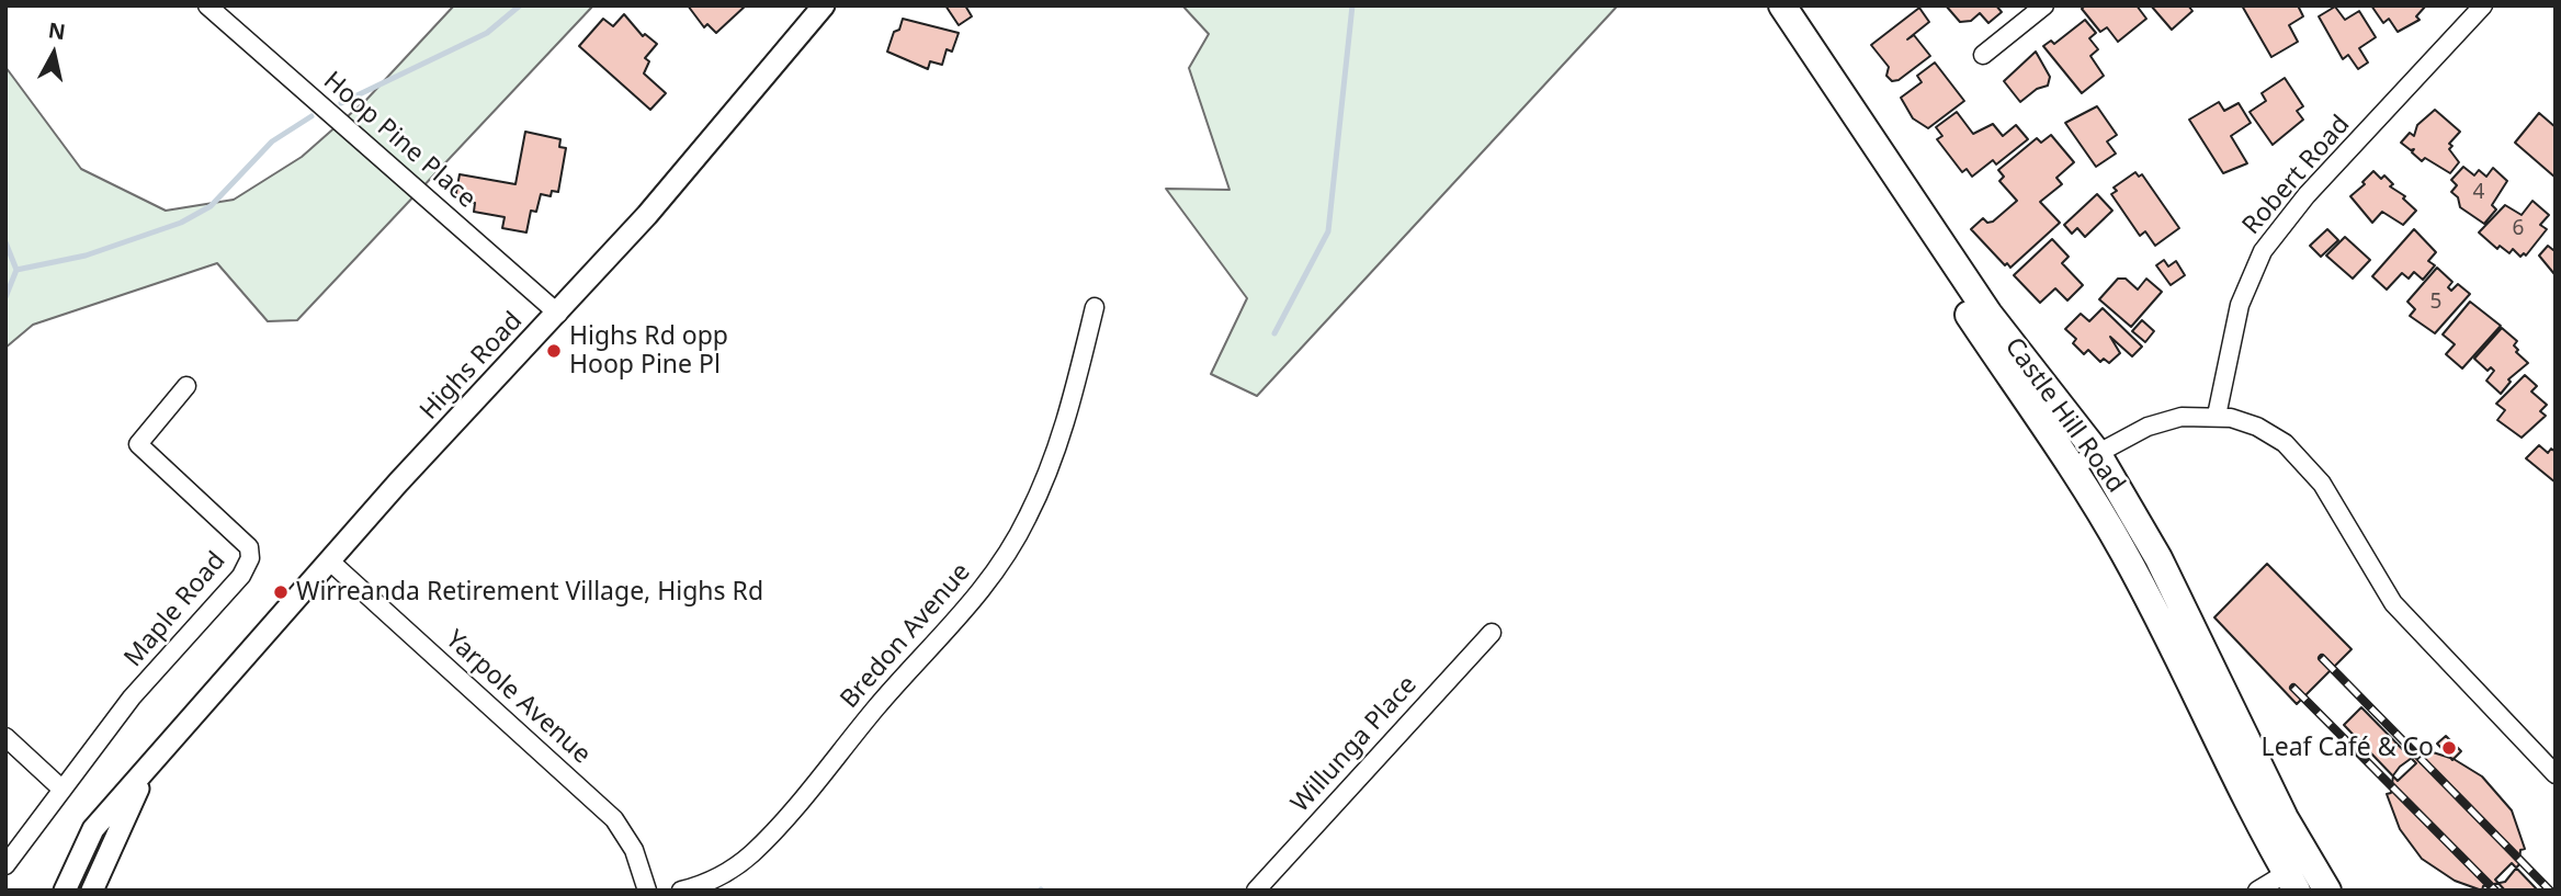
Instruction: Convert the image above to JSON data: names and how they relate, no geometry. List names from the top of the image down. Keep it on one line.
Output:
{"streets":{"main road":["Castle Hill Road"],"street":["Hoop Pine Place","Robert Road","Highs Road","Maple Road","Bredon Avenue","Yarpole Avenue","Willunga Place"]},"crossings":[["Hoop Pine Place","Highs Road"],["Highs Road","Yarpole Avenue"]],"places":["Highs Rd opp Hoop Pine Pl","Wirreanda Retirement Village, Highs Rd","Leaf Café & Co"],"house_numbers":["4","6","5"],"north":"top"}
